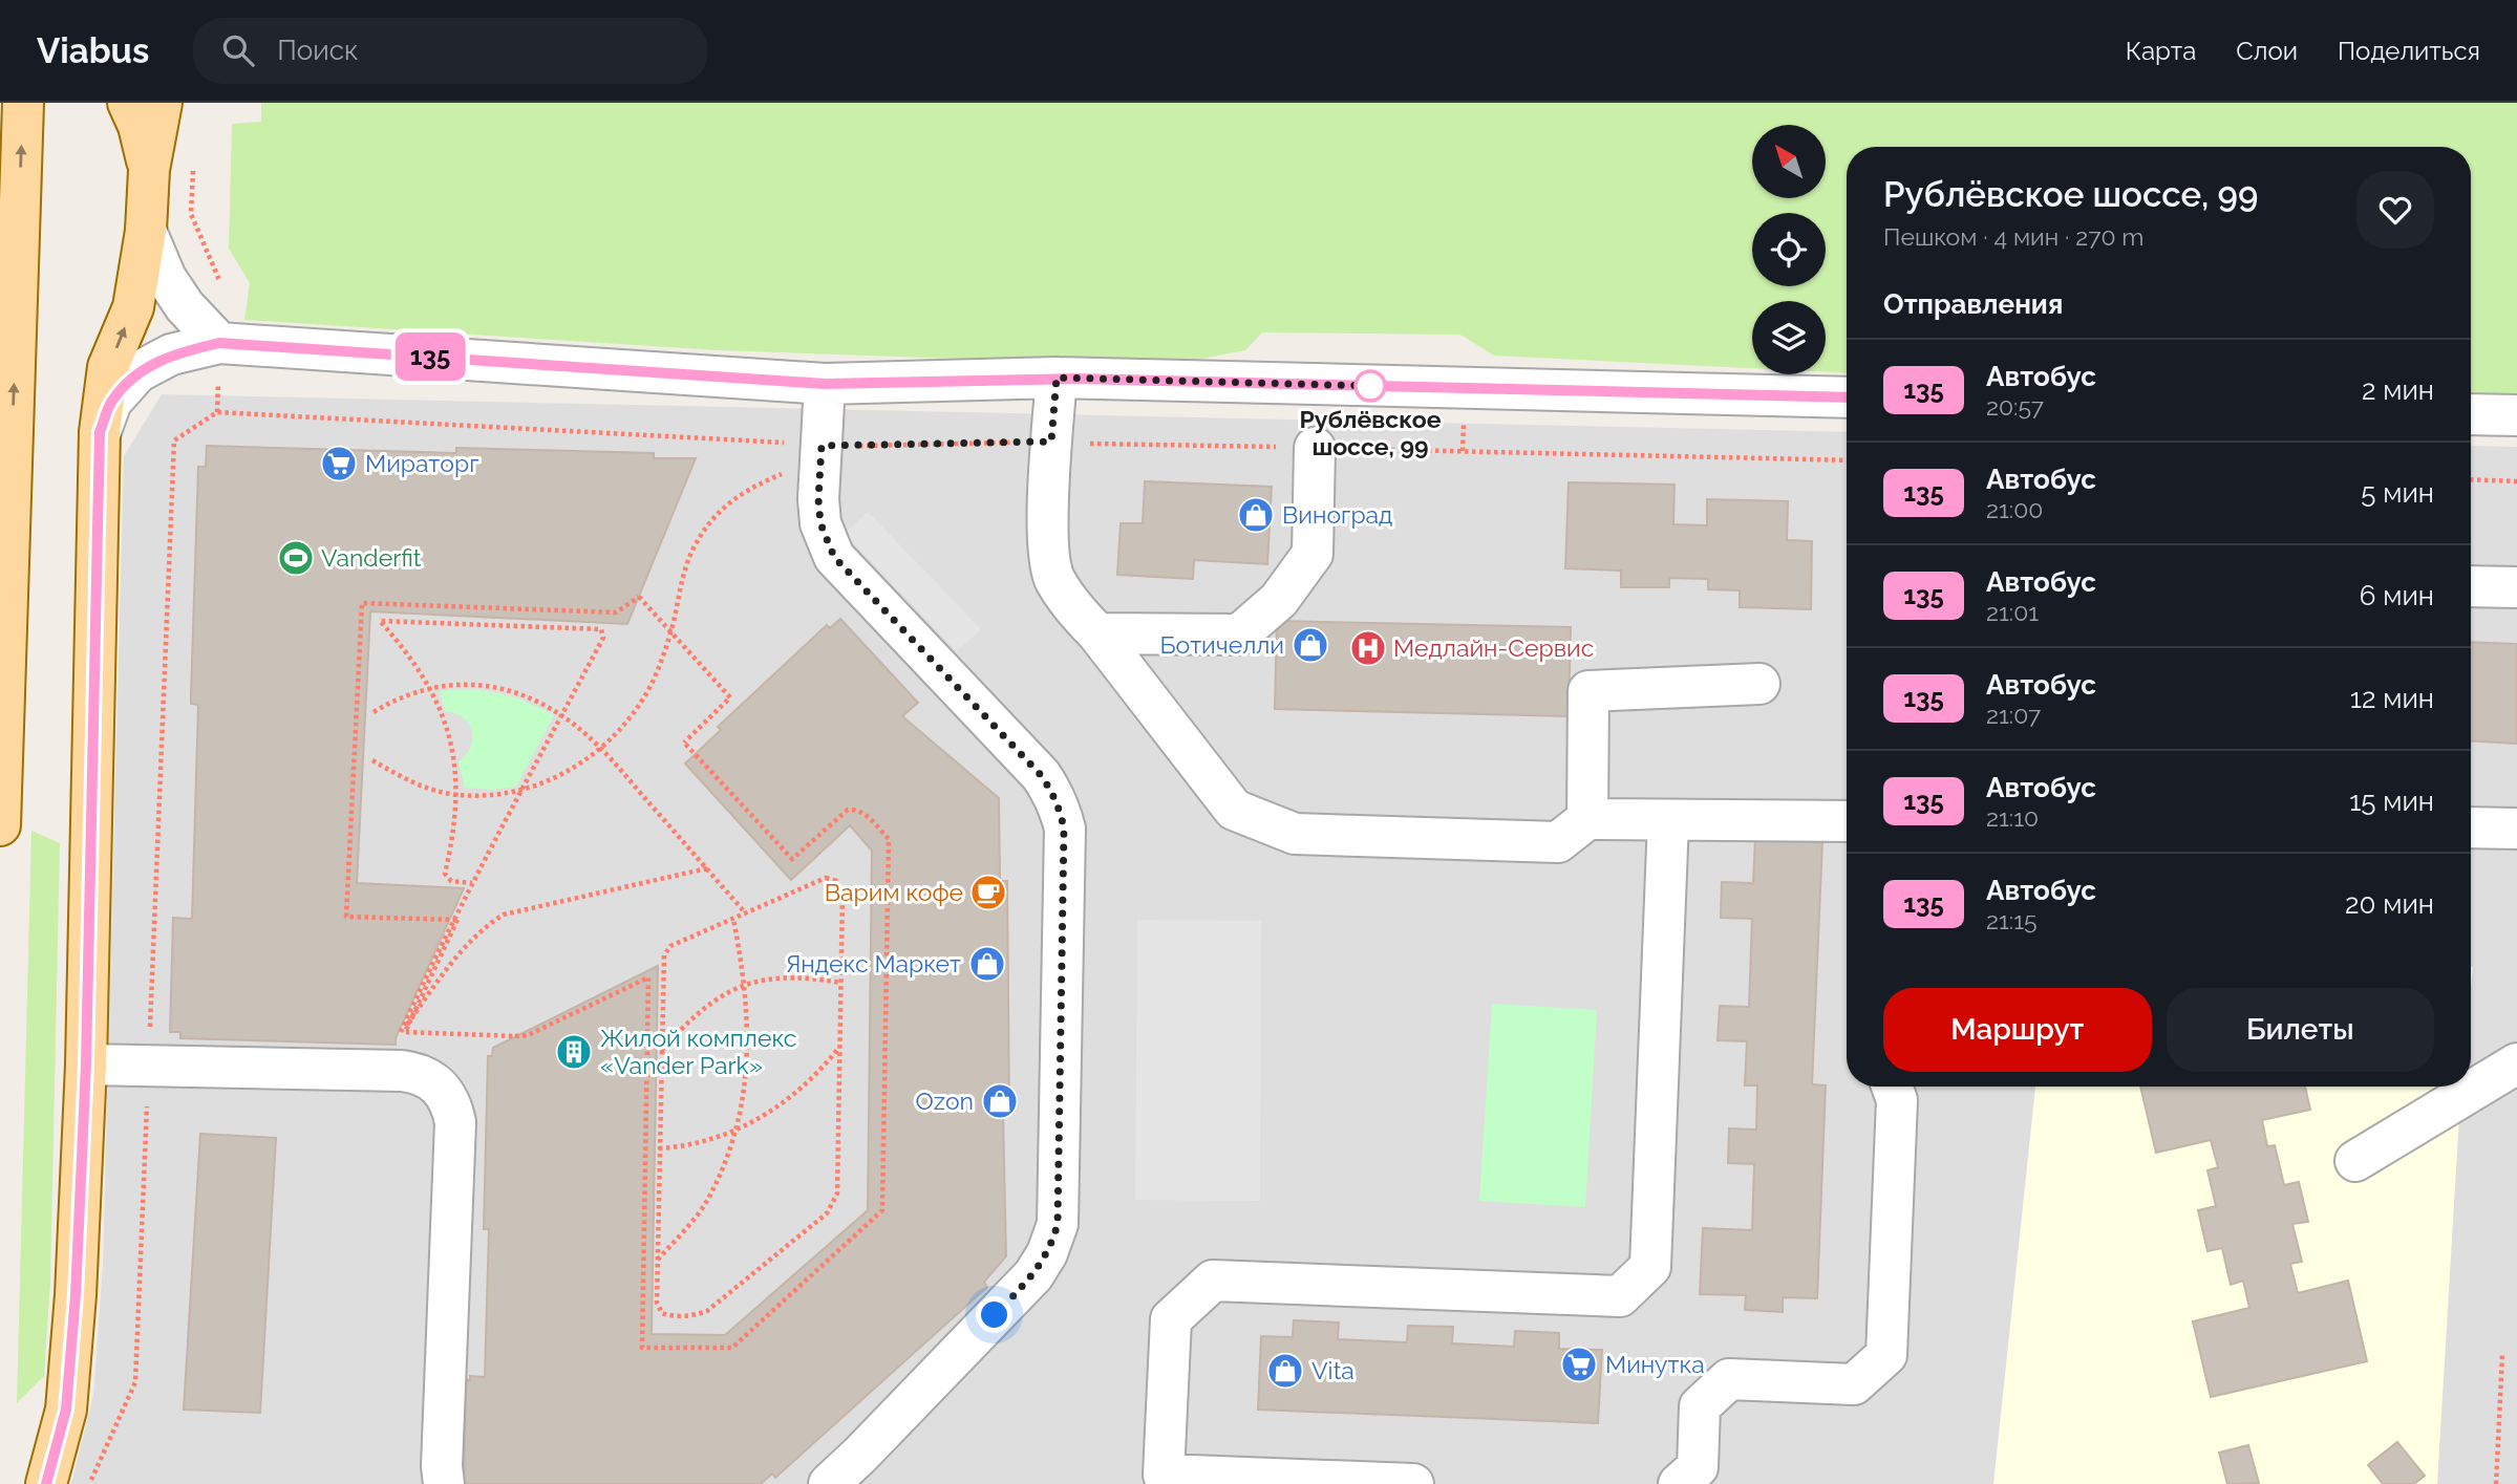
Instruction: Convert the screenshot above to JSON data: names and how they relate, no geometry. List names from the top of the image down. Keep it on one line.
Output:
{"places":{"other":["Рублёвское шоссе, 99"],"supermarket":["Мираторг","Минутка"],"shop":["Виноград","Ботичелли","Яндекс Маркет","Ozon","Vita"],"sports":["Vanderfit"],"hospital":["Медлайн-Сервис"],"cafe":["Варим кофе"],"building":["Жилой комплекс «Vander Park»"]},"lines":["bus line 135"],"north":"top left","page":{"header":"Viabus","search":"Поиск","nav":["Карта","Слои","Поделиться"],"on_map":"135","heading":[["Рублёвское шоссе, 99","Пешком · 4 мин · 270 m"],"Отправления"],"list":[{"mark":"135","name":"Автобус","note":"20:57","value":"2 мин"},{"mark":"135","name":"Автобус","note":"21:00","value":"5 мин"},{"mark":"135","name":"Автобус","note":"21:01","value":"6 мин"},{"mark":"135","name":"Автобус","note":"21:07","value":"12 мин"},{"mark":"135","name":"Автобус","note":"21:10","value":"15 мин"},{"mark":"135","name":"Автобус","note":"21:15","value":"20 мин"}],"buttons":["Маршрут","Билеты"]}}
